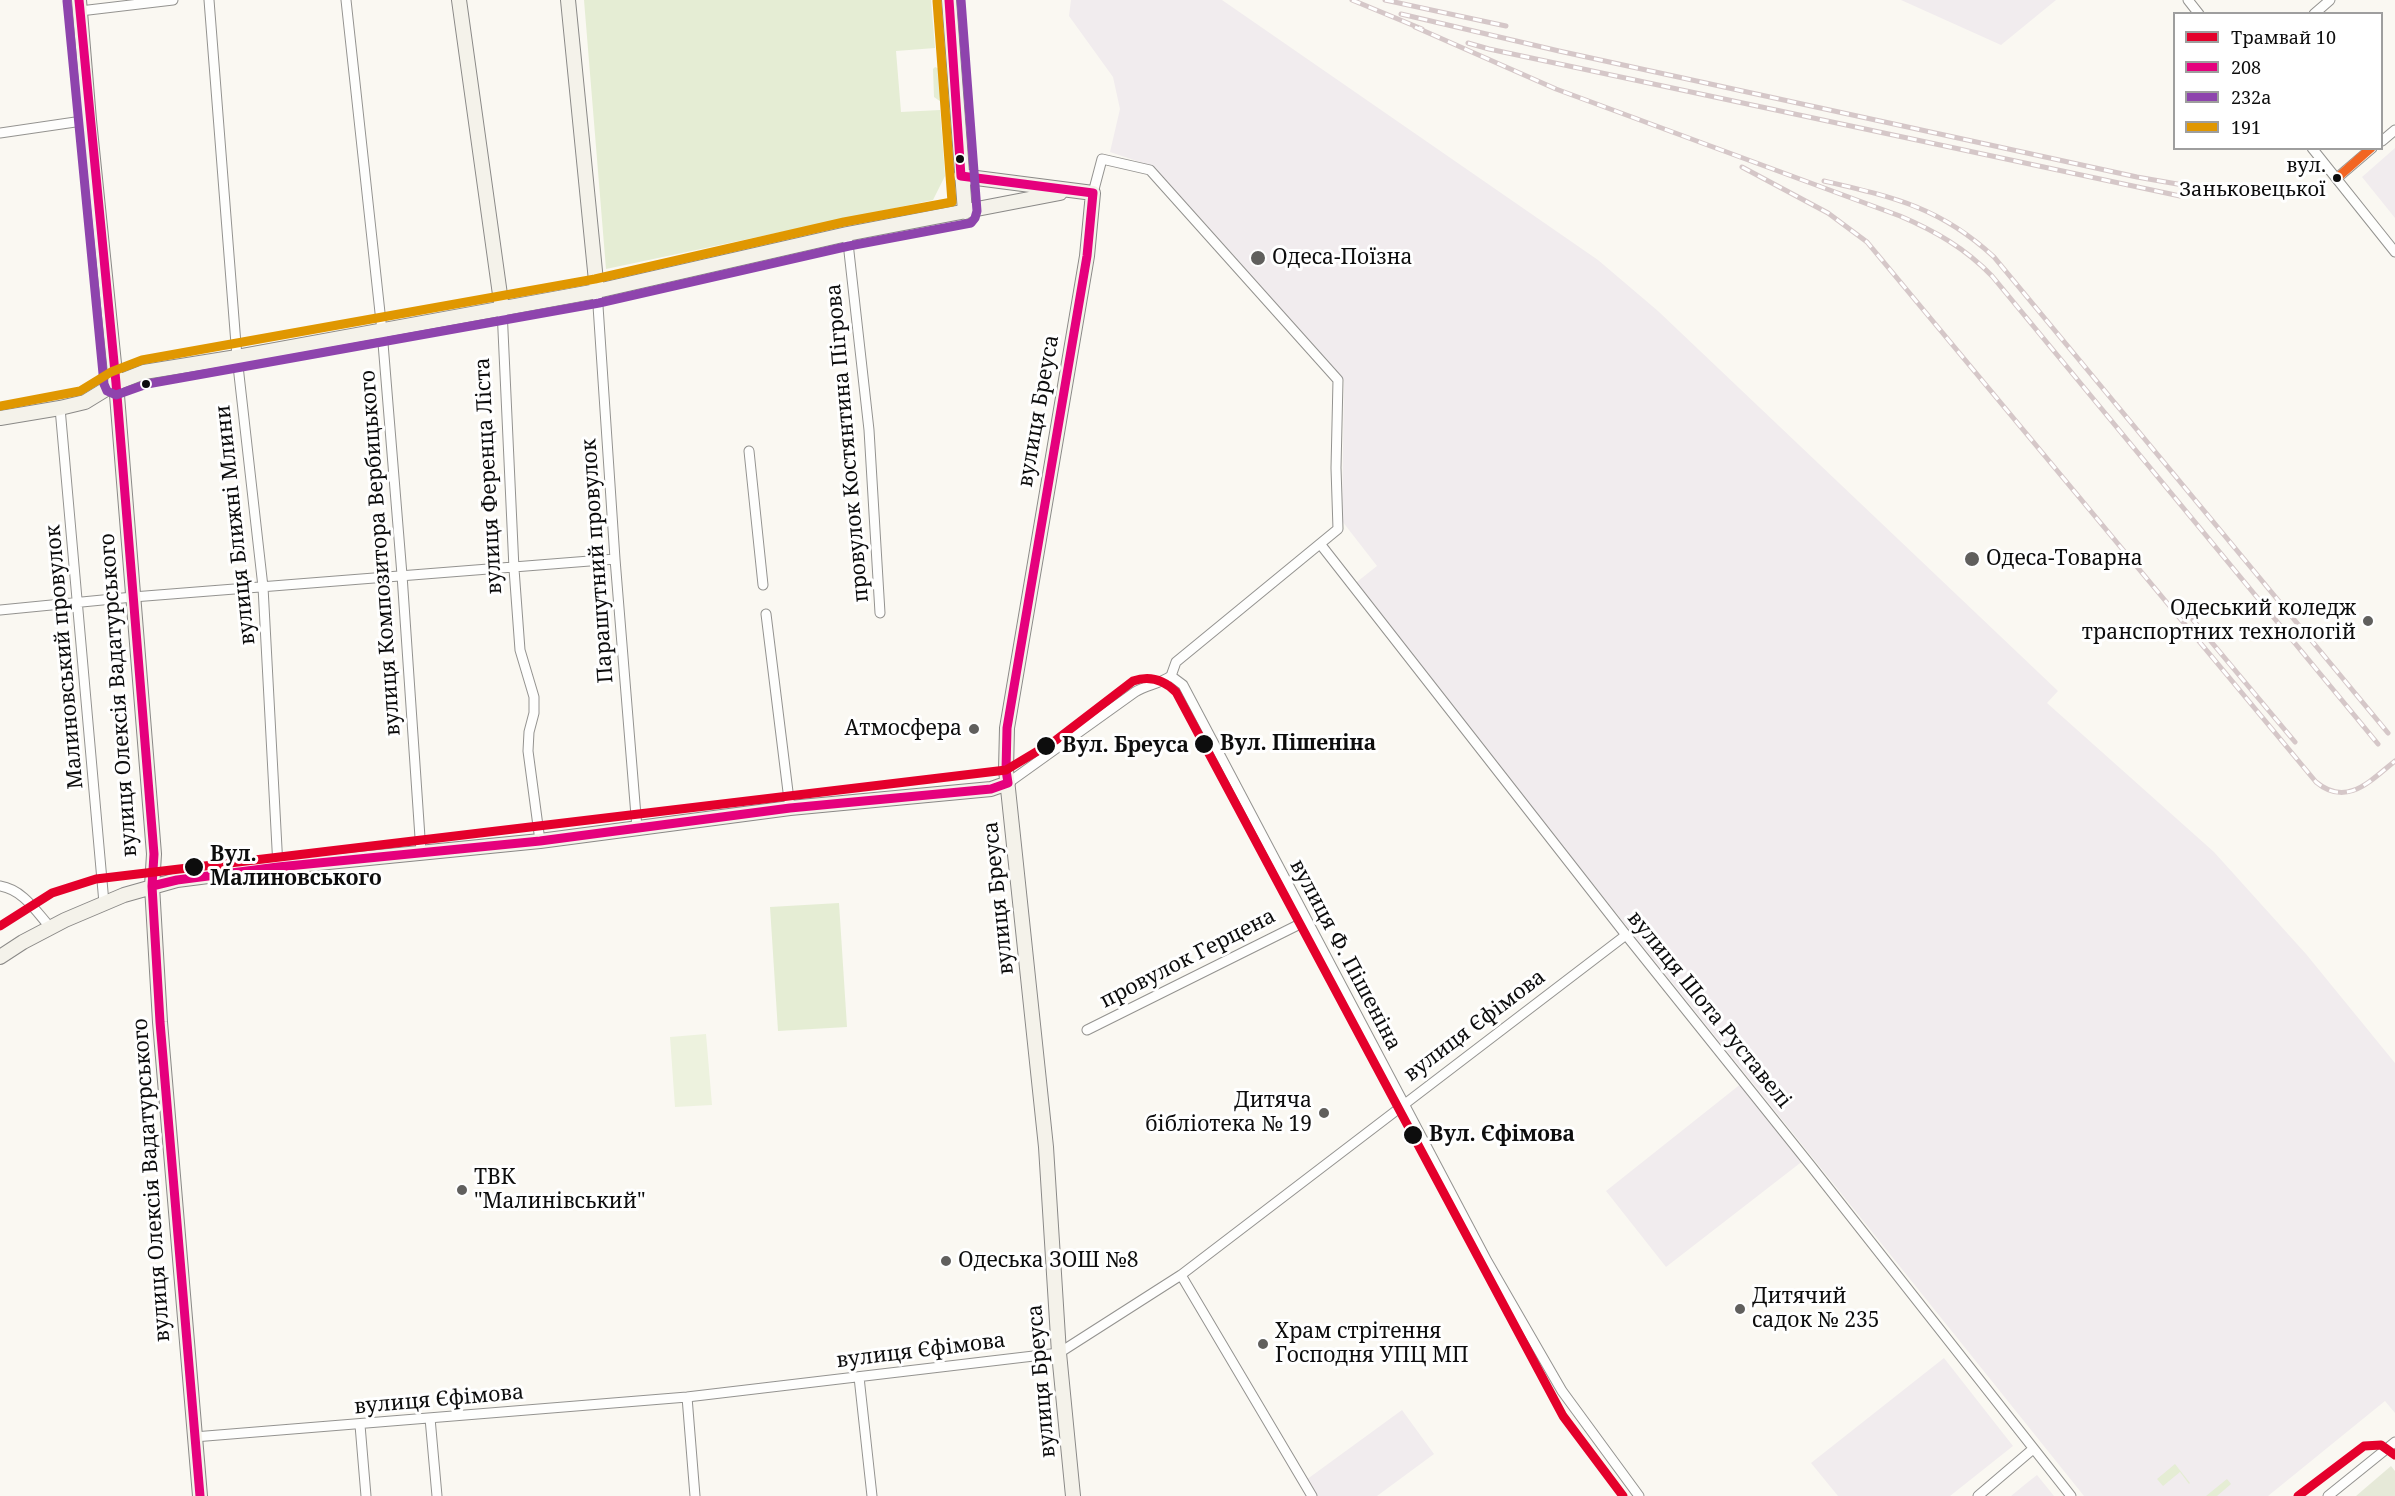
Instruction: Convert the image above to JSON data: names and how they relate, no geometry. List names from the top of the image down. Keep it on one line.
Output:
{"streets":{"street":["вулиця Бреуса","провулок Костянтина Пігрова","вулиця Ференца Ліста","вулиця Ближні Млини","вулиця Композитора Вербицького","Парашутний провулок","Малиновський провулок","вулиця Олексія Вадатурського","вулиця Ф. Пішеніна","провулок Герцена","вулиця Шота Руставелі","вулиця Єфімова"]},"crossings":[["вулиця Бреуса","вулиця Єфімова"],["вулиця Олексія Вадатурського","вулиця Єфімова"],["вулиця Ф. Пішеніна","провулок Герцена"],["вулиця Ф. Пішеніна","вулиця Єфімова"],["вулиця Шота Руставелі","вулиця Єфімова"]],"places":["вул. Заньковецької","Одеса-Поїзна","Одеса-Товарна","Одеський коледж транспортних технологій","Атмосфера","Вул. Пішеніна","Вул. Бреуса","Вул. Малиновського","Дитяча бібліотека № 19","Вул. Єфімова","ТВК \"Малинівський\"","Одеська ЗОШ №8","Дитячий садок № 235","Храм стрітення Господня УПЦ МП"],"lines":["transit line 208","transit line 232а","transit line 191","tram line 10"],"legend":["Трамвай 10","208","232а","191"]}
